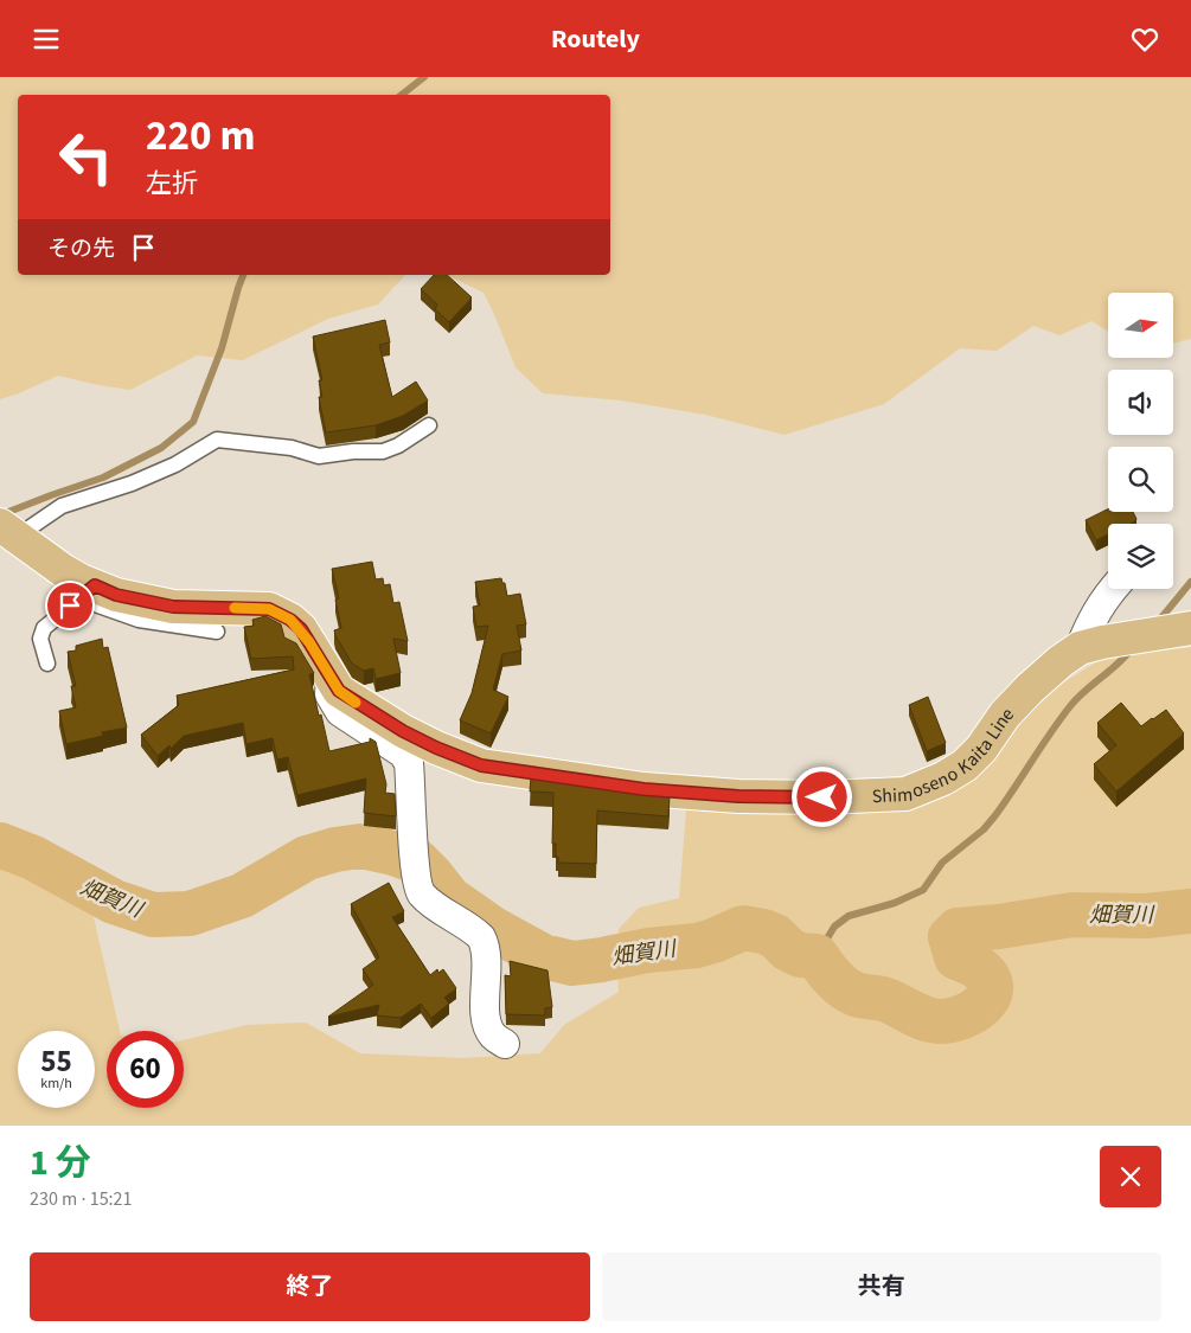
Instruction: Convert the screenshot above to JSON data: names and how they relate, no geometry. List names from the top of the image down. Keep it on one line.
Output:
{"streets":{"main road":["Shimoseno Kaita Line"]},"water":["畑賀川"],"north":"right","page":{"header":"Routely","turn":["220 m","左折"],"then":"その先","speed":"55 km/h","limit":"60","heading":["1 分","230 m · 15:21"],"buttons":["終了","共有"]}}
